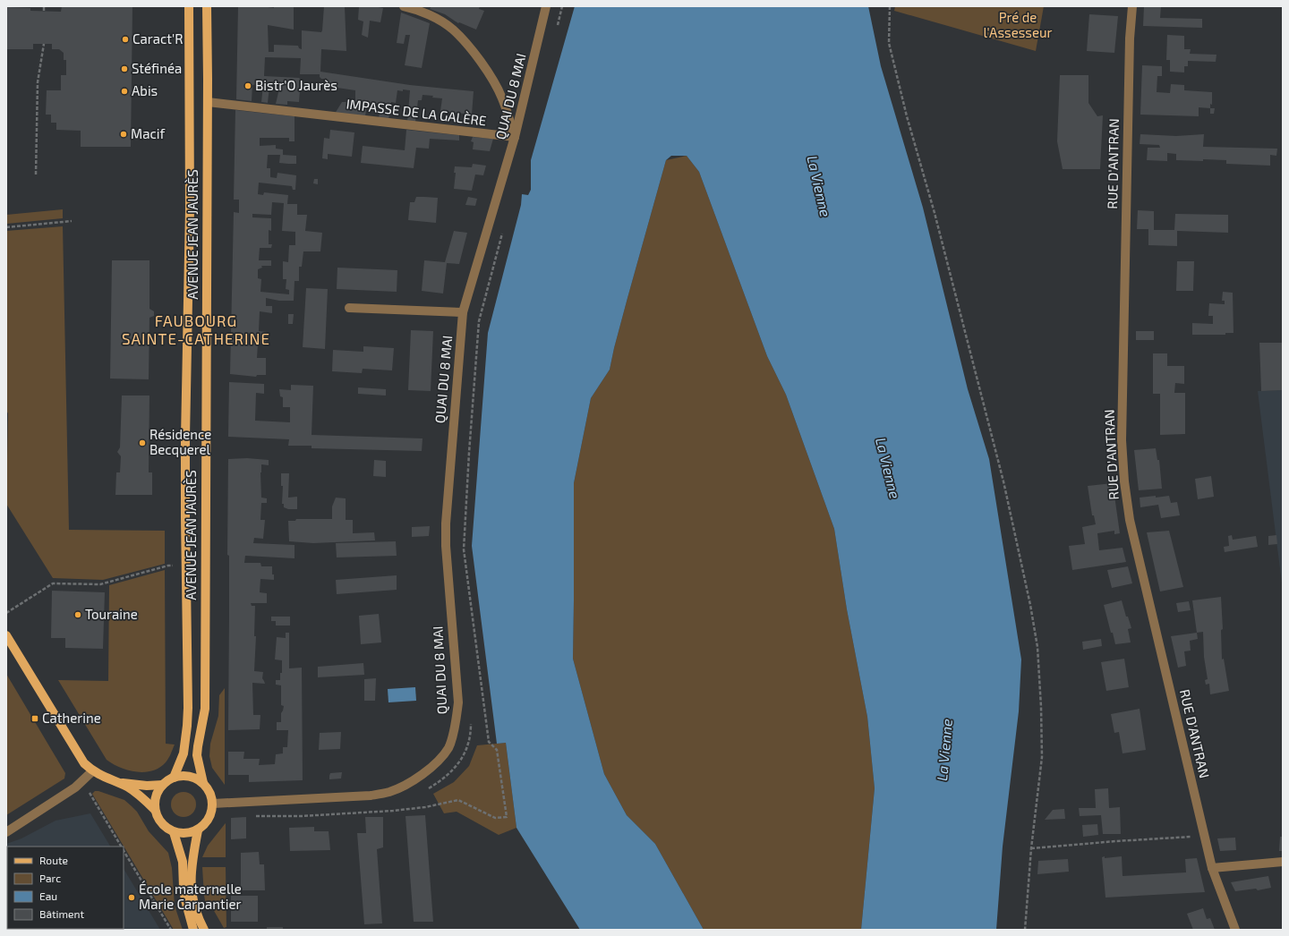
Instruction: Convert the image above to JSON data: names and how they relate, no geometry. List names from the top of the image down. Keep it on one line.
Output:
{"streets":{"main road":["AVENUE JEAN JAURÈS"],"street":["QUAI DU 8 MAI","IMPASSE DE LA GALÈRE","RUE D'ANTRAN"]},"crossings":[["QUAI DU 8 MAI","IMPASSE DE LA GALÈRE"],["QUAI DU 8 MAI","AVENUE JEAN JAURÈS"],["IMPASSE DE LA GALÈRE","AVENUE JEAN JAURÈS"]],"districts":["FAUBOURG SAINTE-CATHERINE"],"water":["La Vienne"],"parks":["Pré de l'Assesseur"],"places":{"other":["Caract'R","Stéfinéa","Bistr'O Jaurès","Abis","Macif","Résidence Becquerel","Touraine","École maternelle Marie Carpantier"],"transit":["Catherine"]},"legend":["Route","Parc","Eau","Bâtiment"]}
